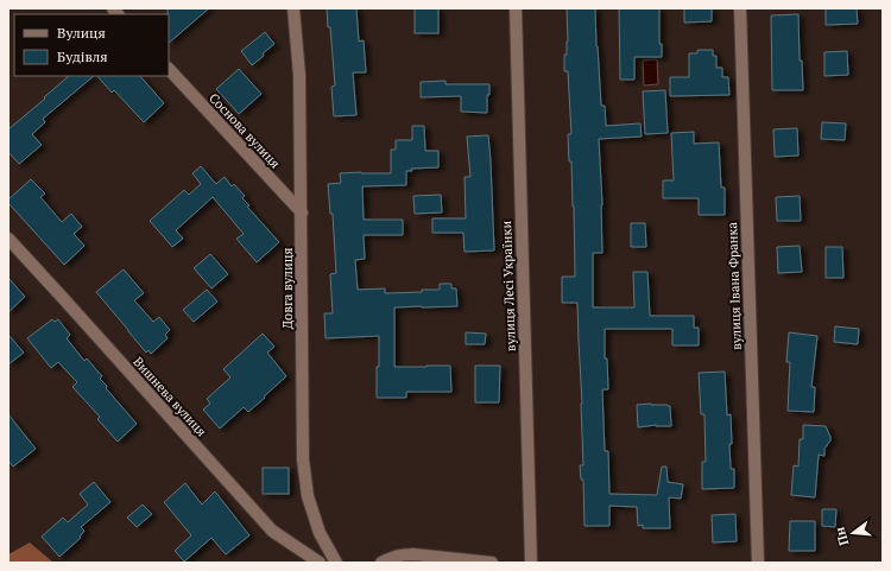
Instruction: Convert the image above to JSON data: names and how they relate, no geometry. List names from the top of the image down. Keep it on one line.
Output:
{"streets":{"street":["Соснова вулиця","вулиця Лесі Українки","вулиця Івана Франка","Довга вулиця","Вишнева вулиця"]},"crossings":[["Соснова вулиця","Довга вулиця"]],"legend":["Вулиця","Будівля"],"north":"left"}
